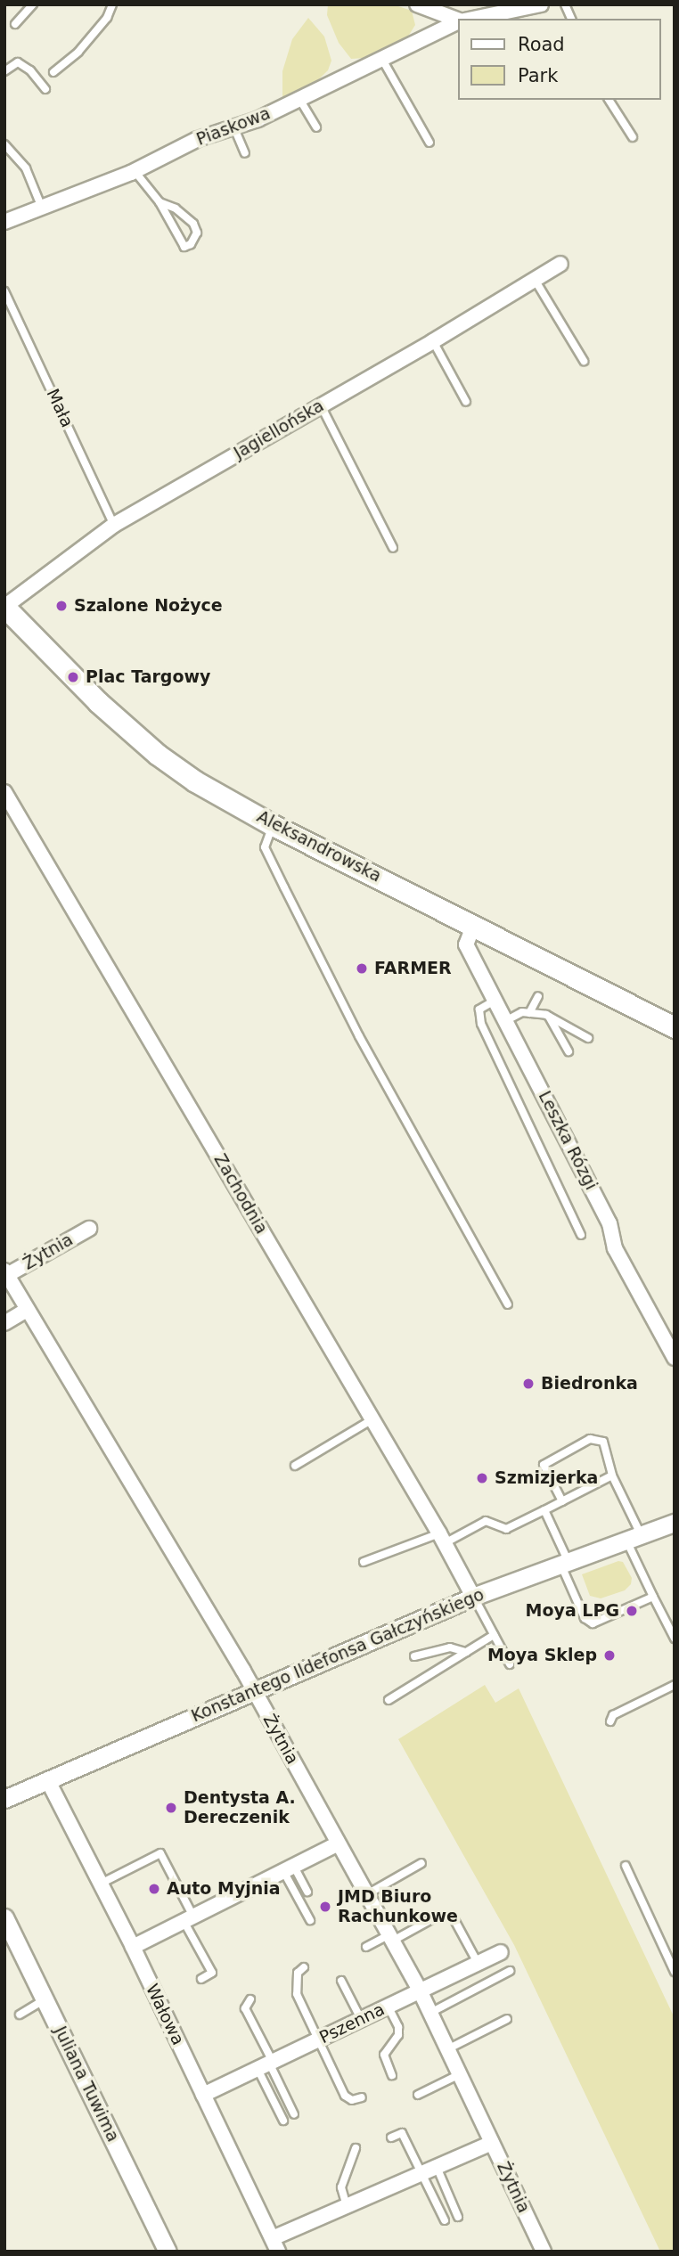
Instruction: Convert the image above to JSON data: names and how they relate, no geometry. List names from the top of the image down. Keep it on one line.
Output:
{"streets":{"main road":["Aleksandrowska"],"street":["Piaskowa","Jagiellońska","Leszka Rózgi","Zachodnia","Żytnia","Konstantego Ildefonsa Gałczyńskiego","Wałowa","Pszenna","Juliana Tuwima"],"lane":["Mała"]},"crossings":[["Mała","Jagiellońska"],["Jagiellońska","Aleksandrowska"],["Aleksandrowska","Leszka Rózgi"],["Zachodnia","Konstantego Ildefonsa Gałczyńskiego"],["Żytnia","Konstantego Ildefonsa Gałczyńskiego"],["Żytnia","Pszenna"],["Konstantego Ildefonsa Gałczyńskiego","Wałowa"],["Wałowa","Pszenna"]],"places":["Szalone Nożyce","Plac Targowy","FARMER","Biedronka","Szmizjerka","Moya LPG","Moya Sklep","Dentysta A. Dereczenik","Auto Myjnia","JMD Biuro Rachunkowe"],"legend":["Road","Park"]}
